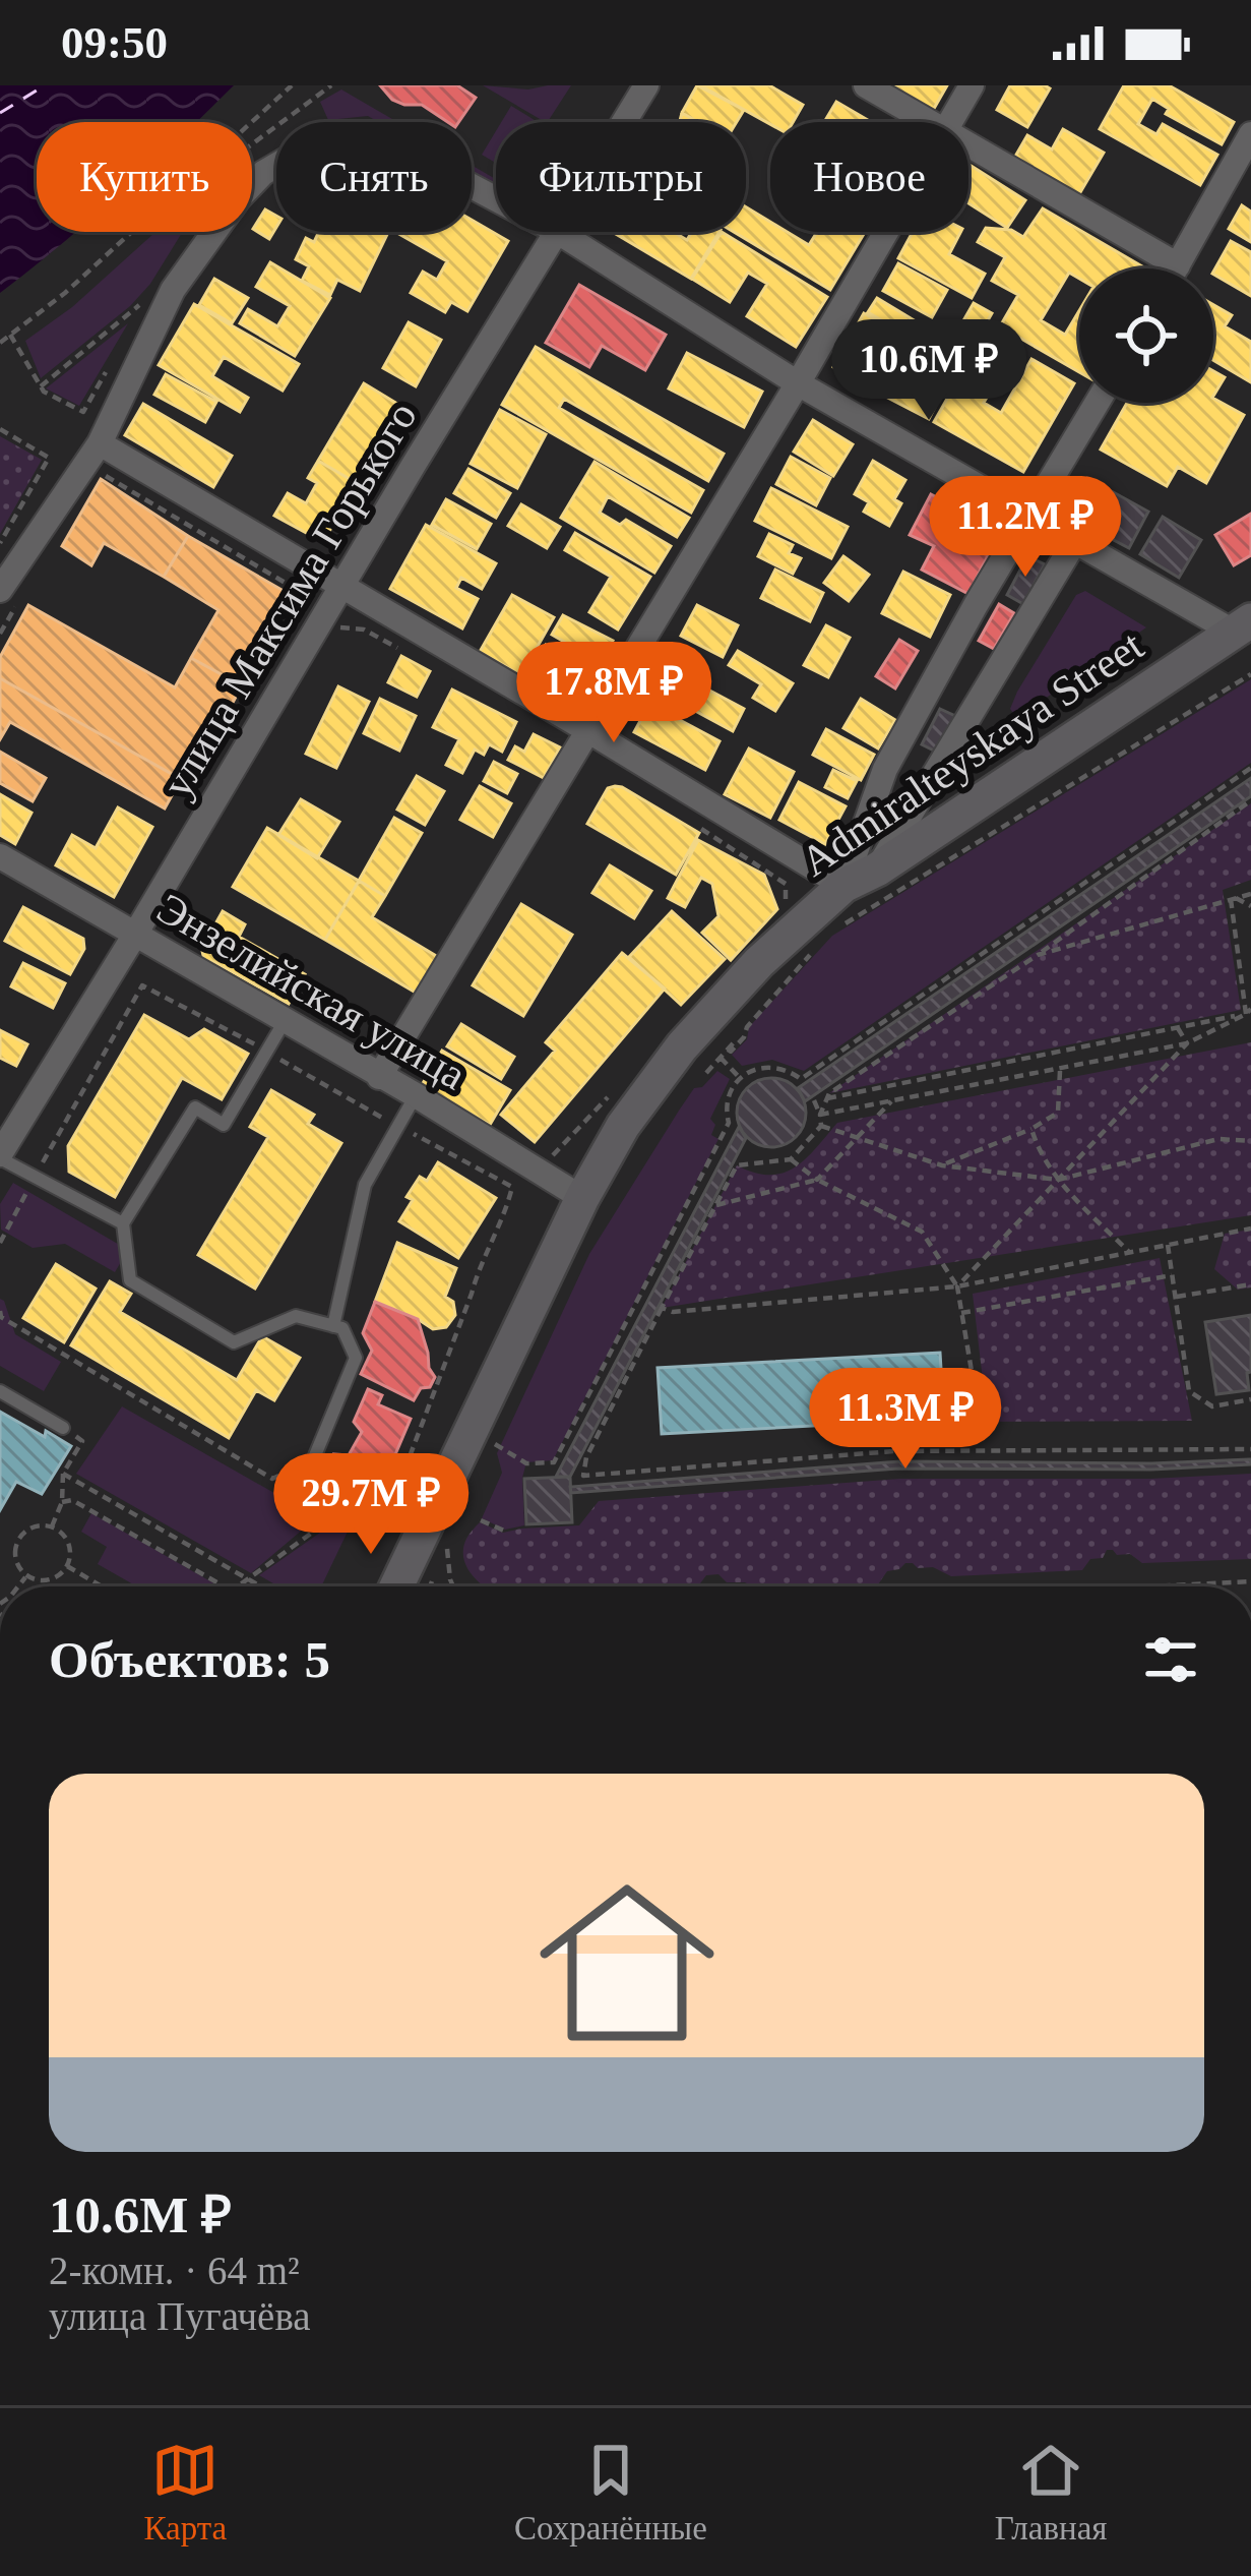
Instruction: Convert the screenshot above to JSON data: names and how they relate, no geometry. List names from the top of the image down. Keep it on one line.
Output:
{"streets":{"main road":["Admiralteyskaya Street"],"street":["улица Максима Горького","Энзелийская улица"]},"crossings":[["улица Максима Горького","Энзелийская улица"],["Admiralteyskaya Street","Энзелийская улица"]],"page":{"status":"09:50","chip":["Купить","Снять","Фильтры","Новое"],"price":["10.6M ₽","11.2M ₽","17.8M ₽","11.3M ₽","29.7M ₽"],"heading":"Объектов: 5","list":[{"name":"10.6M ₽","note":"2-комн. · 64 m² · улица Пугачёва"}],"tabs":["Карта","Сохранённые","Главная"]}}
